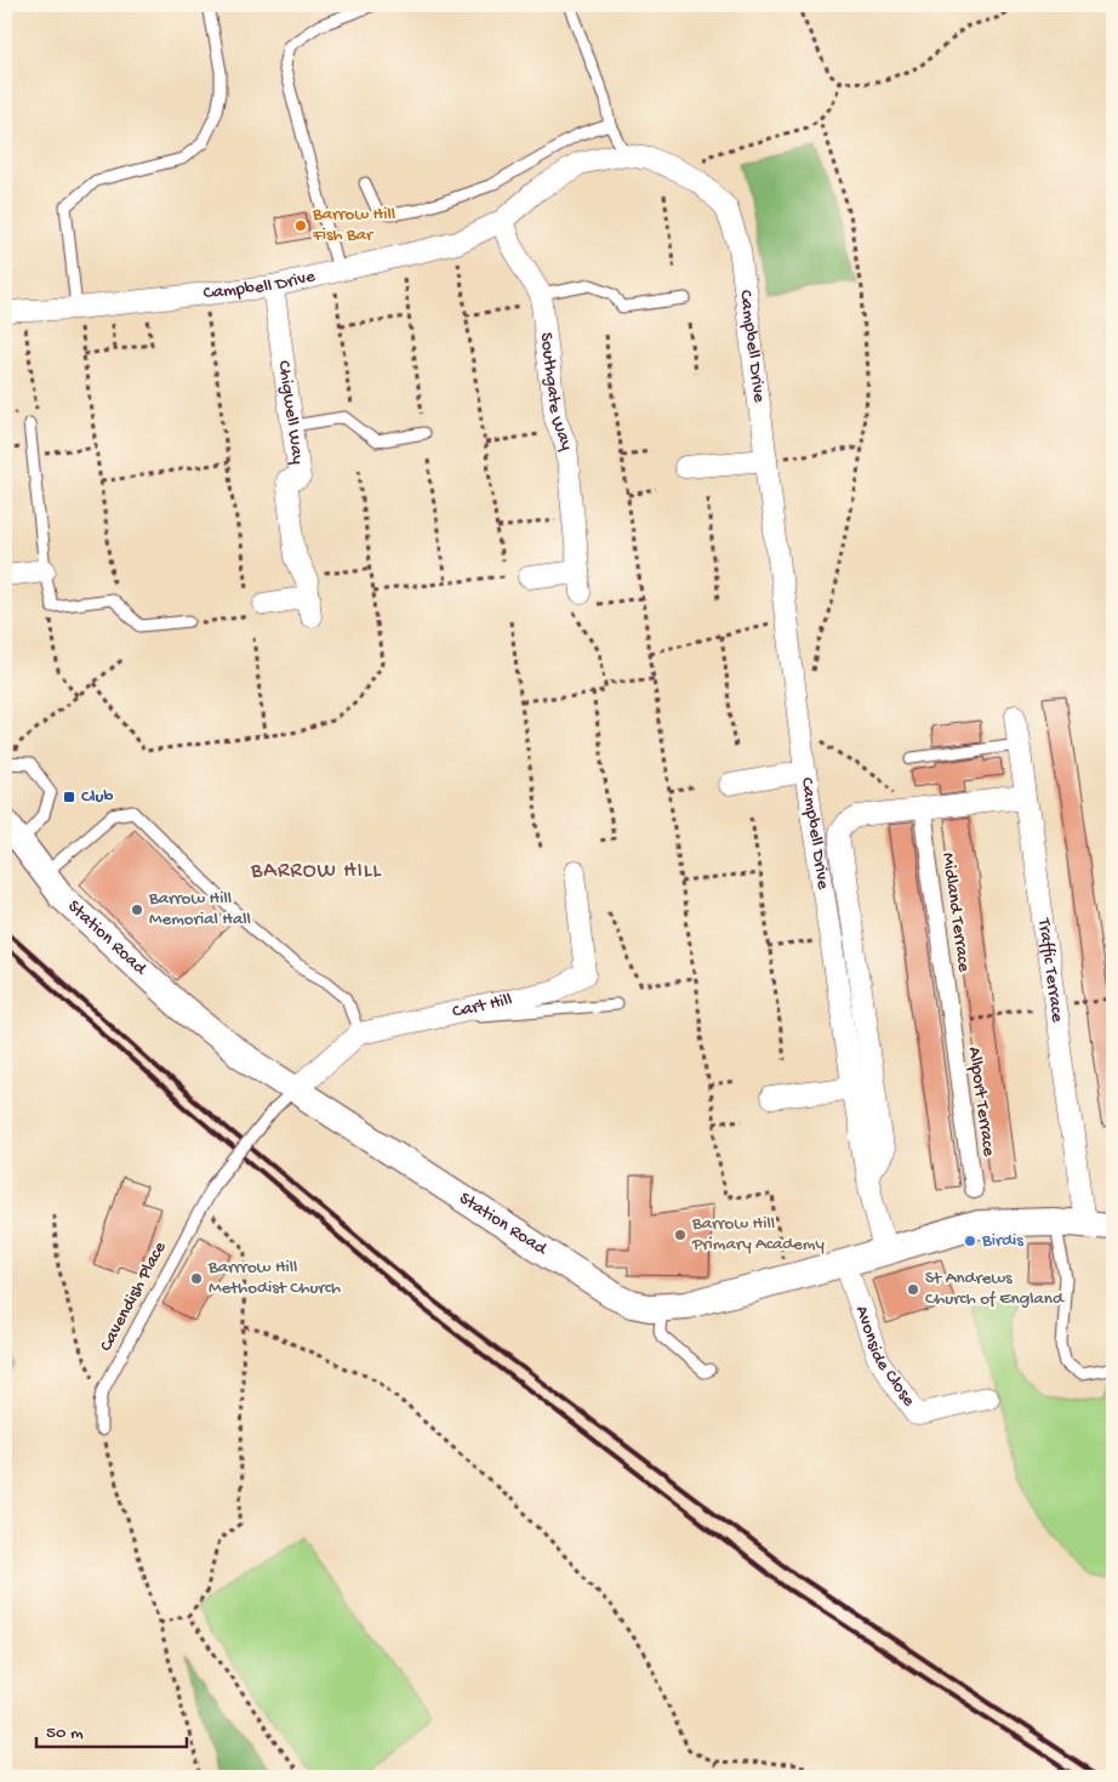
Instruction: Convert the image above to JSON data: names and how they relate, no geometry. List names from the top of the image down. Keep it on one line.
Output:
{"streets":{"street":["Campbell Drive","Southgate Way","Chigwell Way","Midland Terrace","Station Road","Traffic Terrace","Cart Hill","Allport Terrace","Avonside Close"],"lane":["Cavendish Place"]},"crossings":[["Campbell Drive","Southgate Way"],["Campbell Drive","Chigwell Way"],["Campbell Drive","Station Road"],["Midland Terrace","Allport Terrace"],["Station Road","Traffic Terrace"],["Station Road","Cart Hill"],["Station Road","Cavendish Place"],["Station Road","Avonside Close"],["Cart Hill","Cavendish Place"]],"districts":["BARROW HILL"],"places":{"other":["Barrow Hill Fish Bar","Barrow Hill Memorial Hall","Barrow Hill Primary Academy","Birdis","Barrrow Hill Methodist Church","St Andrews Church of England"],"transit":["Club"]},"scale_bar":"50 m"}
